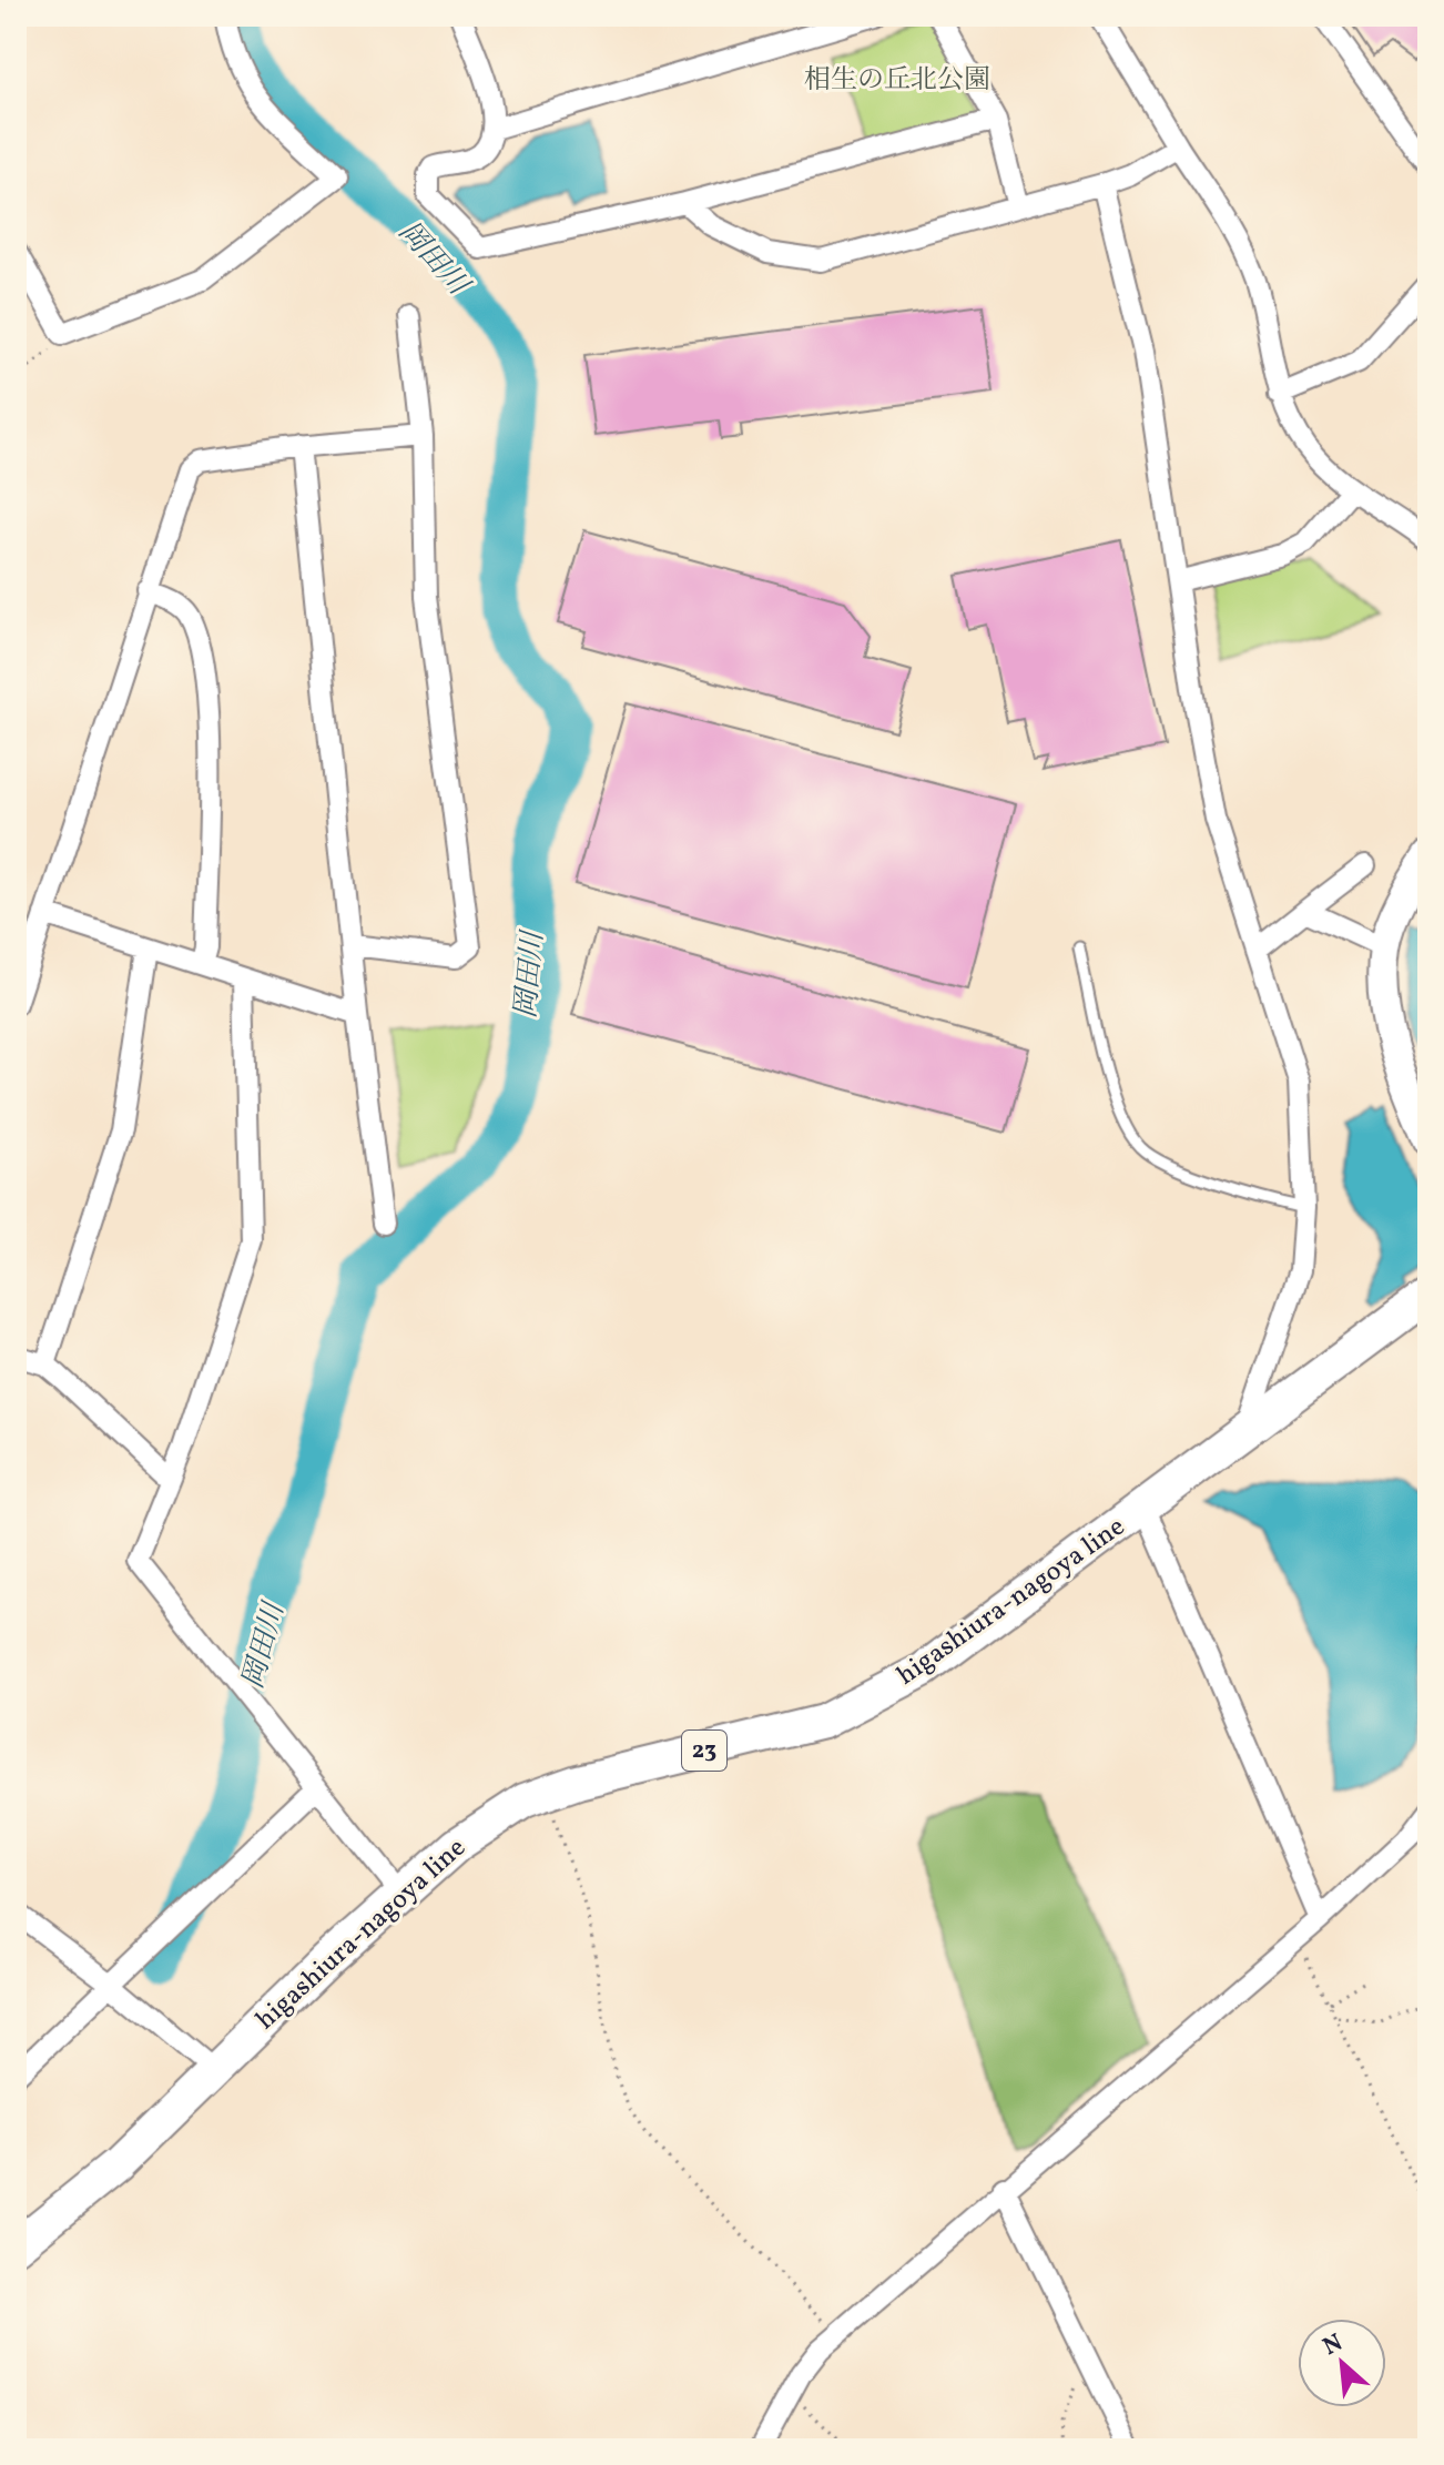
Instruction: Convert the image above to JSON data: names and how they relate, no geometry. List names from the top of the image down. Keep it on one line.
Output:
{"streets":{"main road":["higashiura-nagoya line","23"]},"water":["岡田川"],"parks":["相生の丘北公園"],"north":"top left"}
